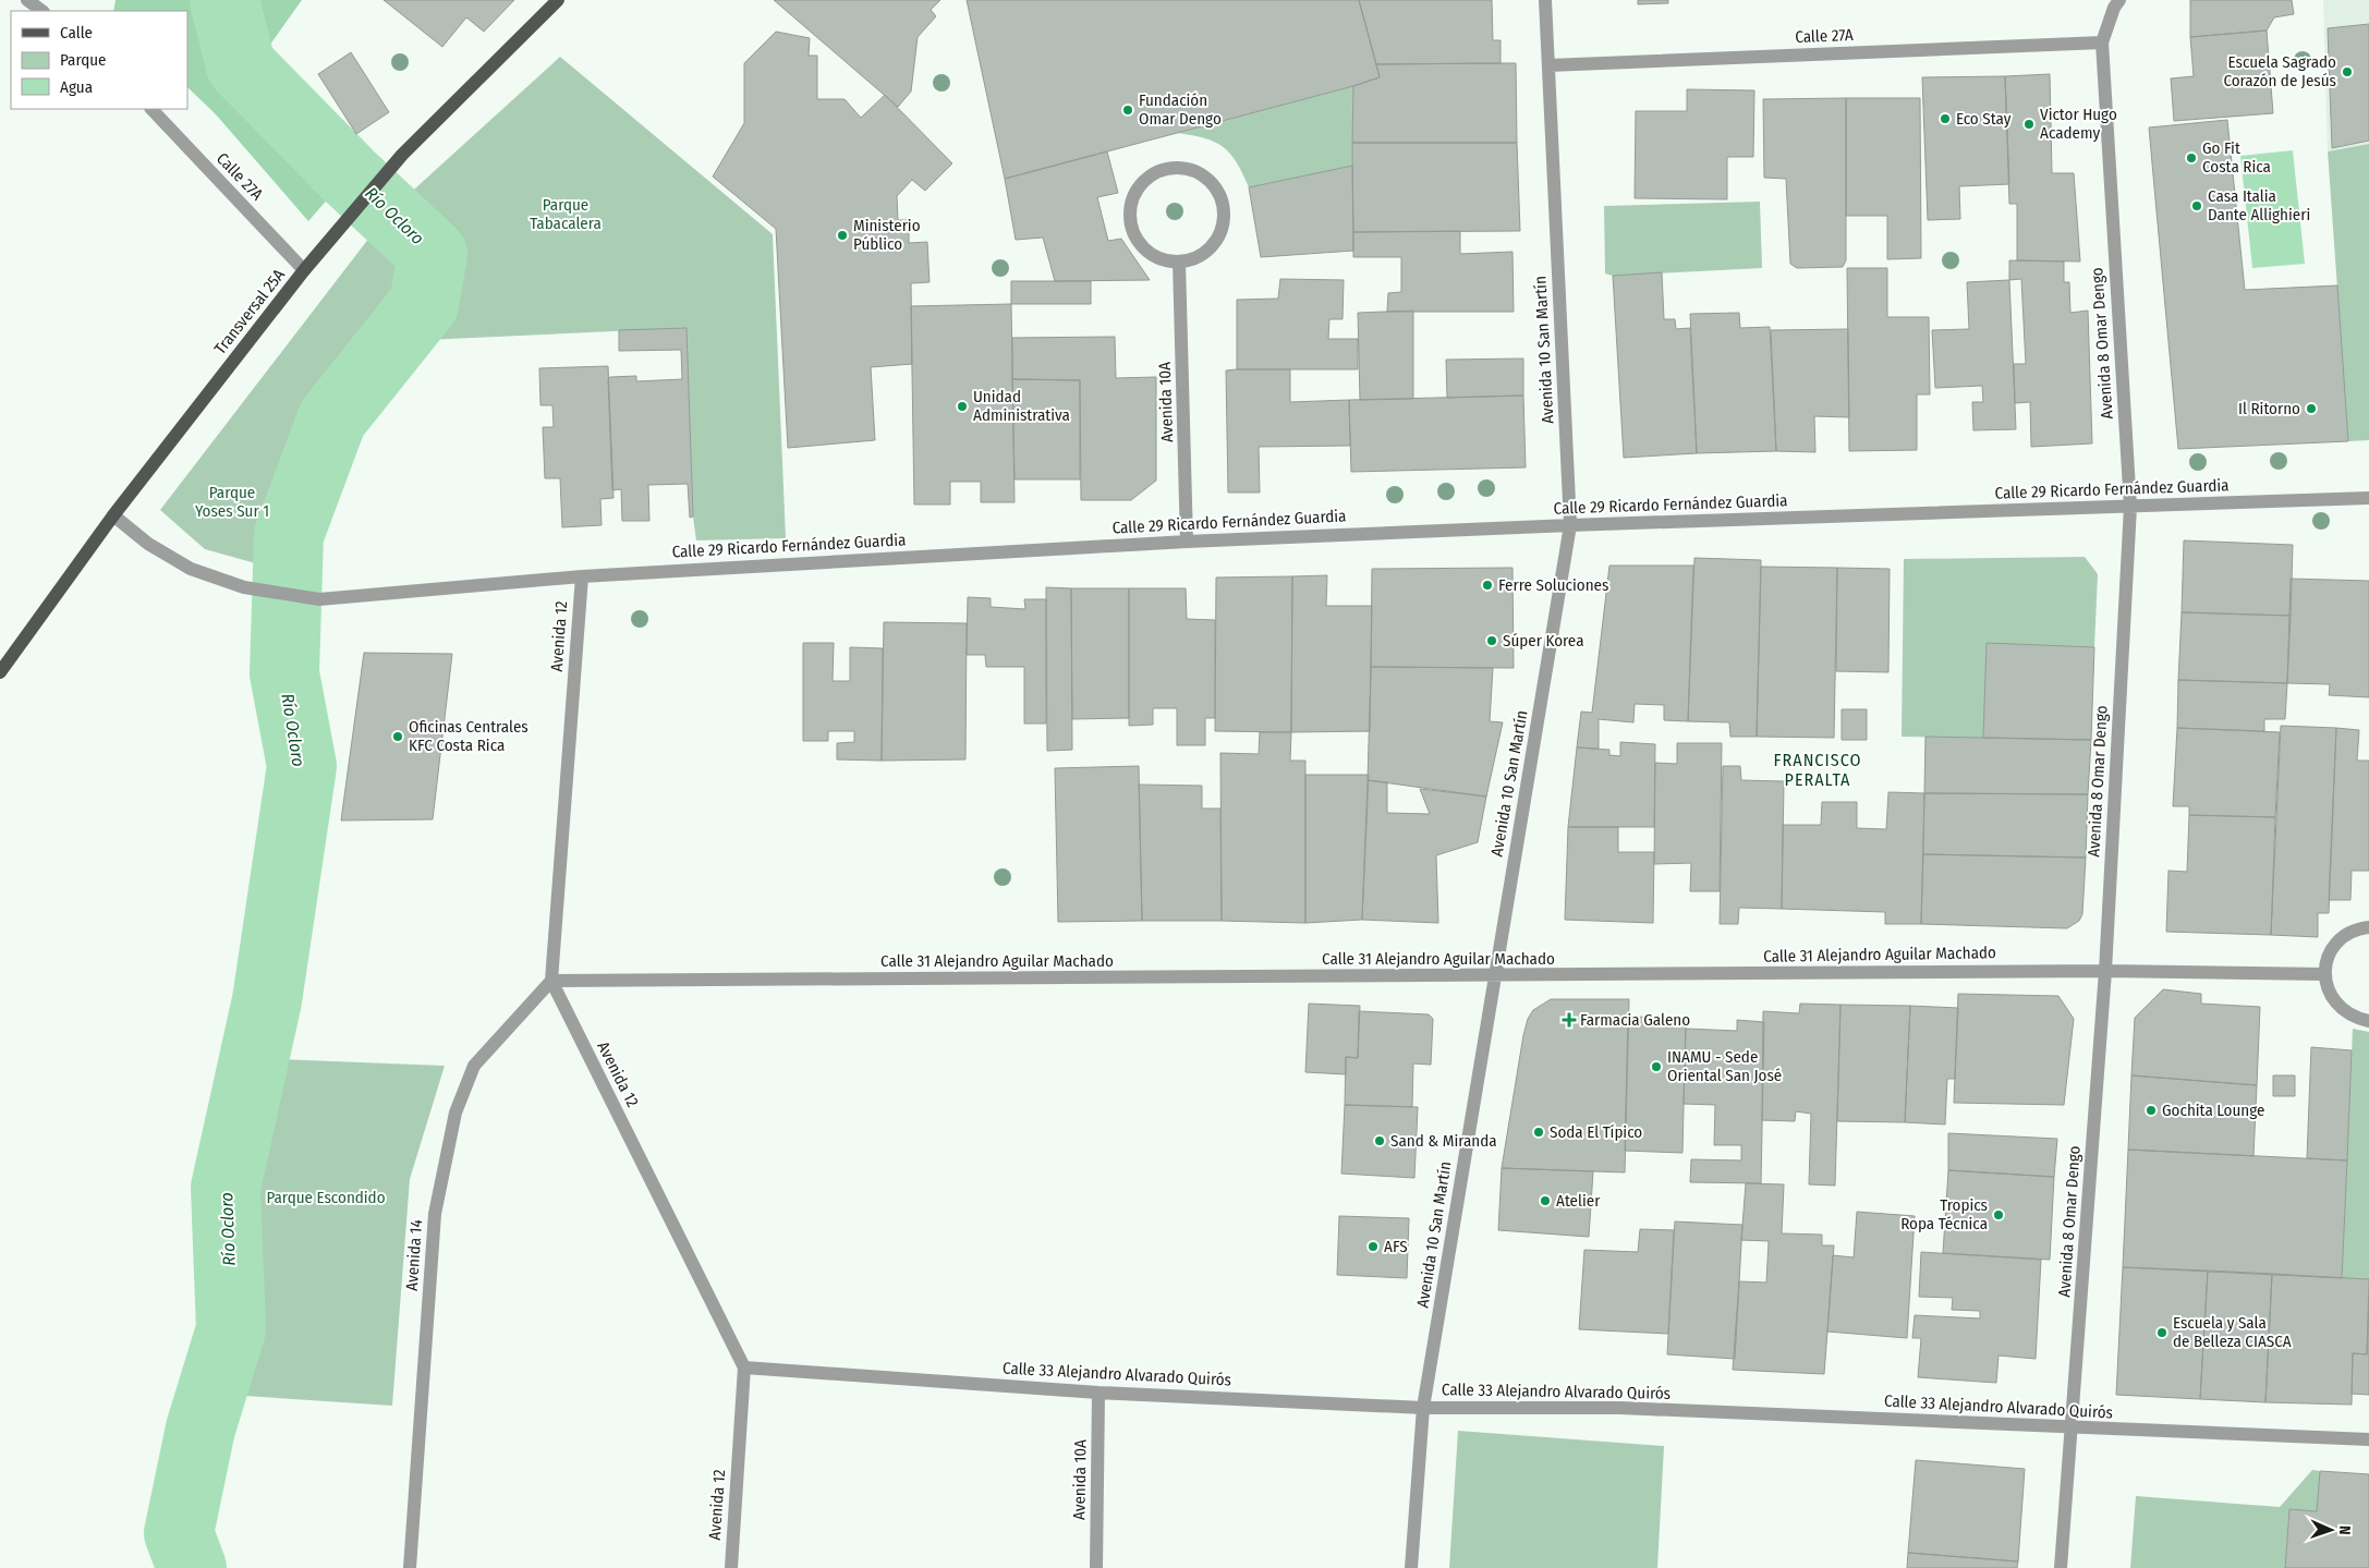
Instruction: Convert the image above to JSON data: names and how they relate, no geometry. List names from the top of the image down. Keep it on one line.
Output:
{"streets":{"main road":["Transversal 25A"],"street":["Calle 27A","Avenida 8 Omar Dengo","Avenida 10 San Martín","Avenida 10A","Calle 29 Ricardo Fernández Guardia","Avenida 12","Calle 31 Alejandro Aguilar Machado","Avenida 14","Calle 33 Alejandro Alvarado Quirós"]},"crossings":[["Calle 27A","Transversal 25A"],["Calle 27A","Avenida 8 Omar Dengo"],["Calle 27A","Avenida 10 San Martín"],["Transversal 25A","Calle 29 Ricardo Fernández Guardia"],["Avenida 8 Omar Dengo","Calle 29 Ricardo Fernández Guardia"],["Avenida 8 Omar Dengo","Calle 31 Alejandro Aguilar Machado"],["Avenida 8 Omar Dengo","Calle 33 Alejandro Alvarado Quirós"],["Avenida 10 San Martín","Calle 29 Ricardo Fernández Guardia"],["Avenida 10 San Martín","Calle 31 Alejandro Aguilar Machado"],["Avenida 10 San Martín","Calle 33 Alejandro Alvarado Quirós"],["Avenida 10A","Calle 29 Ricardo Fernández Guardia"],["Avenida 10A","Calle 33 Alejandro Alvarado Quirós"],["Calle 29 Ricardo Fernández Guardia","Avenida 12"],["Avenida 12","Calle 31 Alejandro Aguilar Machado"],["Avenida 12","Avenida 14"],["Avenida 12","Calle 33 Alejandro Alvarado Quirós"],["Calle 31 Alejandro Aguilar Machado","Avenida 14"]],"districts":["FRANCISCO PERALTA"],"water":["Río Ocloro"],"parks":["Parque Tabacalera","Parque Yoses Sur 1","Parque Escondido"],"places":{"other":["Escuela Sagrado Corazón de Jesús","Fundación Omar Dengo","Eco Stay","Victor Hugo Academy","Go Fit Costa Rica","Casa Italia Dante Allighieri","Ministerio Público","Unidad Administrativa","Il Ritorno","Ferre Soluciones","Súper Korea","Oficinas Centrales KFC Costa Rica","INAMU - Sede Oriental San José","Gochita Lounge","Soda El Típico","Sand & Miranda","Atelier","Tropics Ropa Técnica","AFS","Escuela y Sala de Belleza CIASCA"],"health":["Farmacia Galeno"]},"legend":["Calle","Parque","Agua"],"north":"right"}
